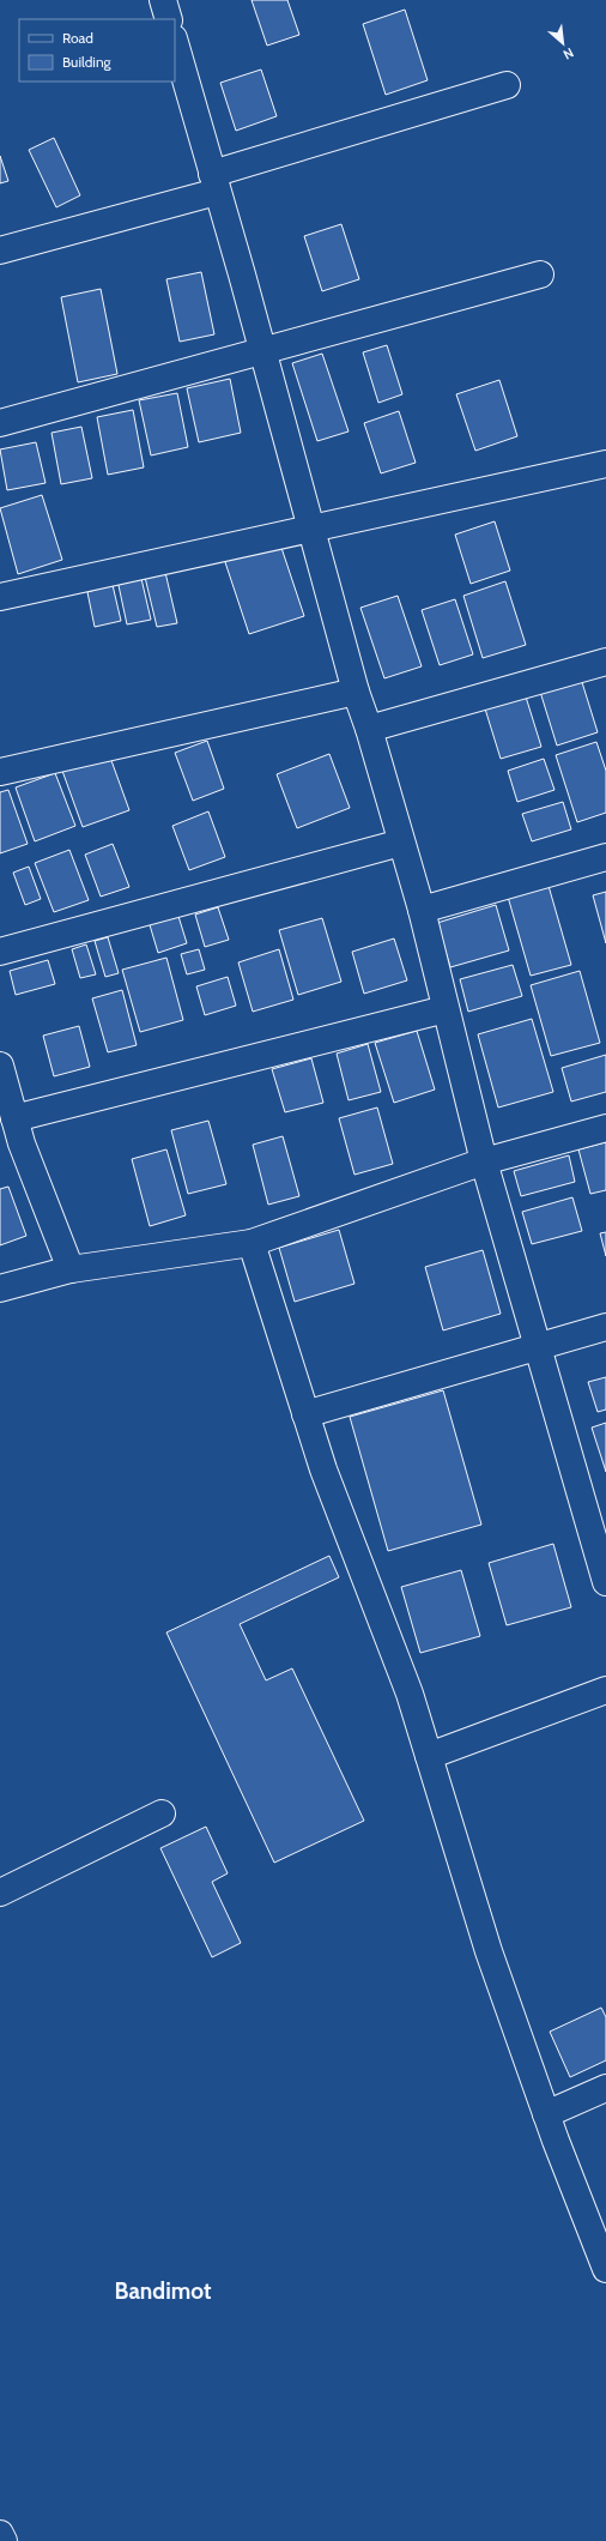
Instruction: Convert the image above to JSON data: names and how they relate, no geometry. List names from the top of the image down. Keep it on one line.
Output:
{"districts":["Bandimot"],"legend":["Road","Building"],"north":"bottom right"}
